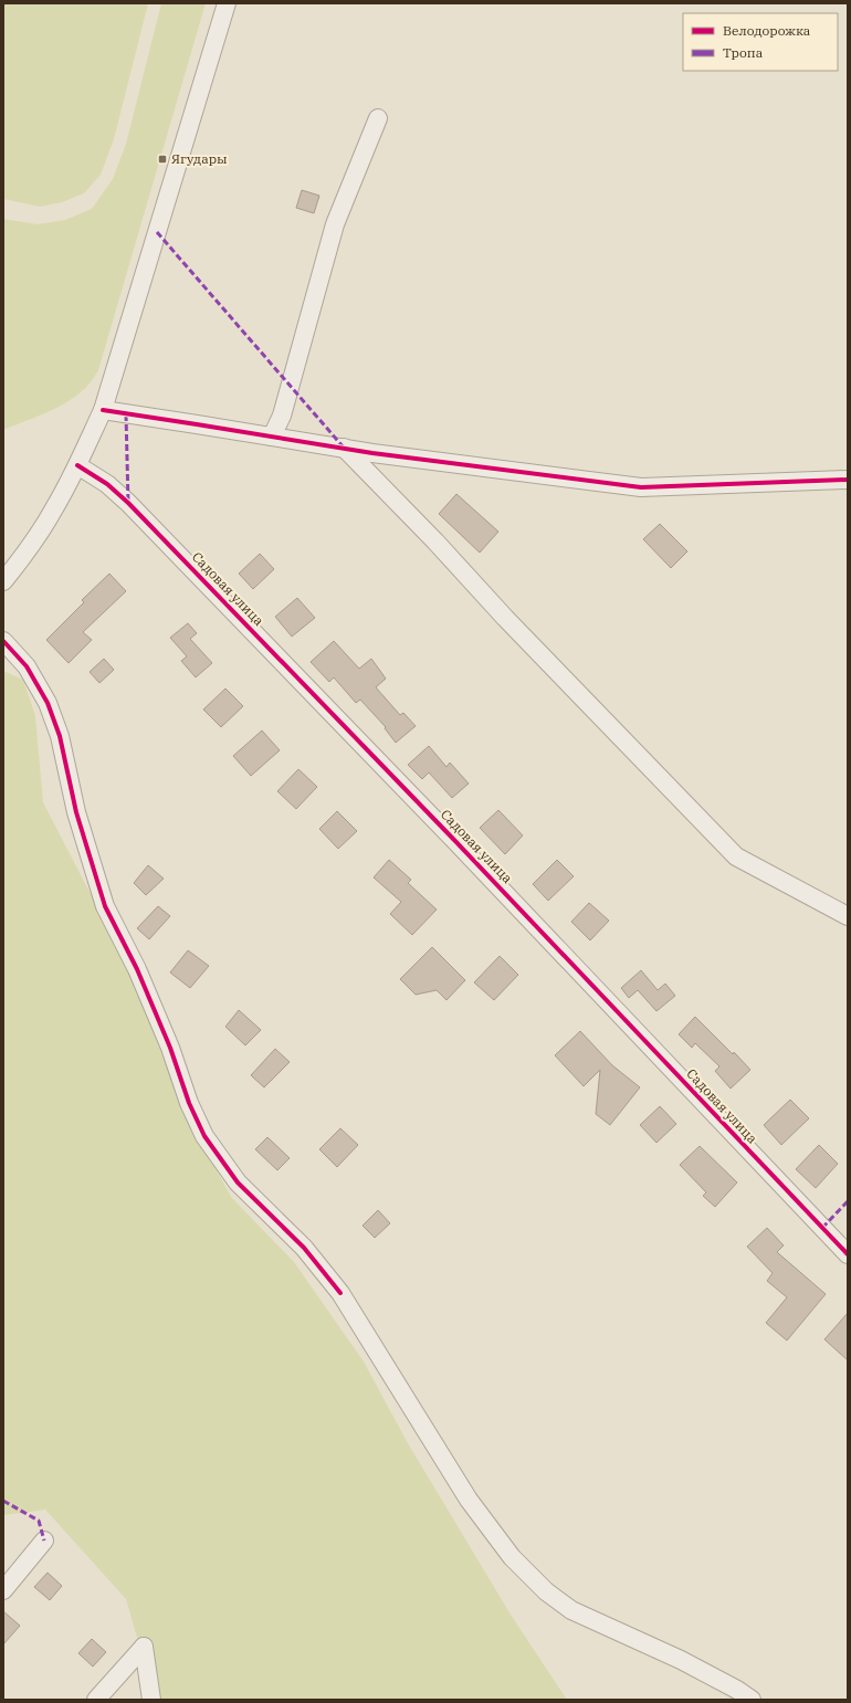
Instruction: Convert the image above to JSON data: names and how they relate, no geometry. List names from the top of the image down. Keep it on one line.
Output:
{"streets":{"street":["Садовая улица"]},"places":{"transit":["Ягудары"]},"legend":["Велодорожка","Тропа"]}
